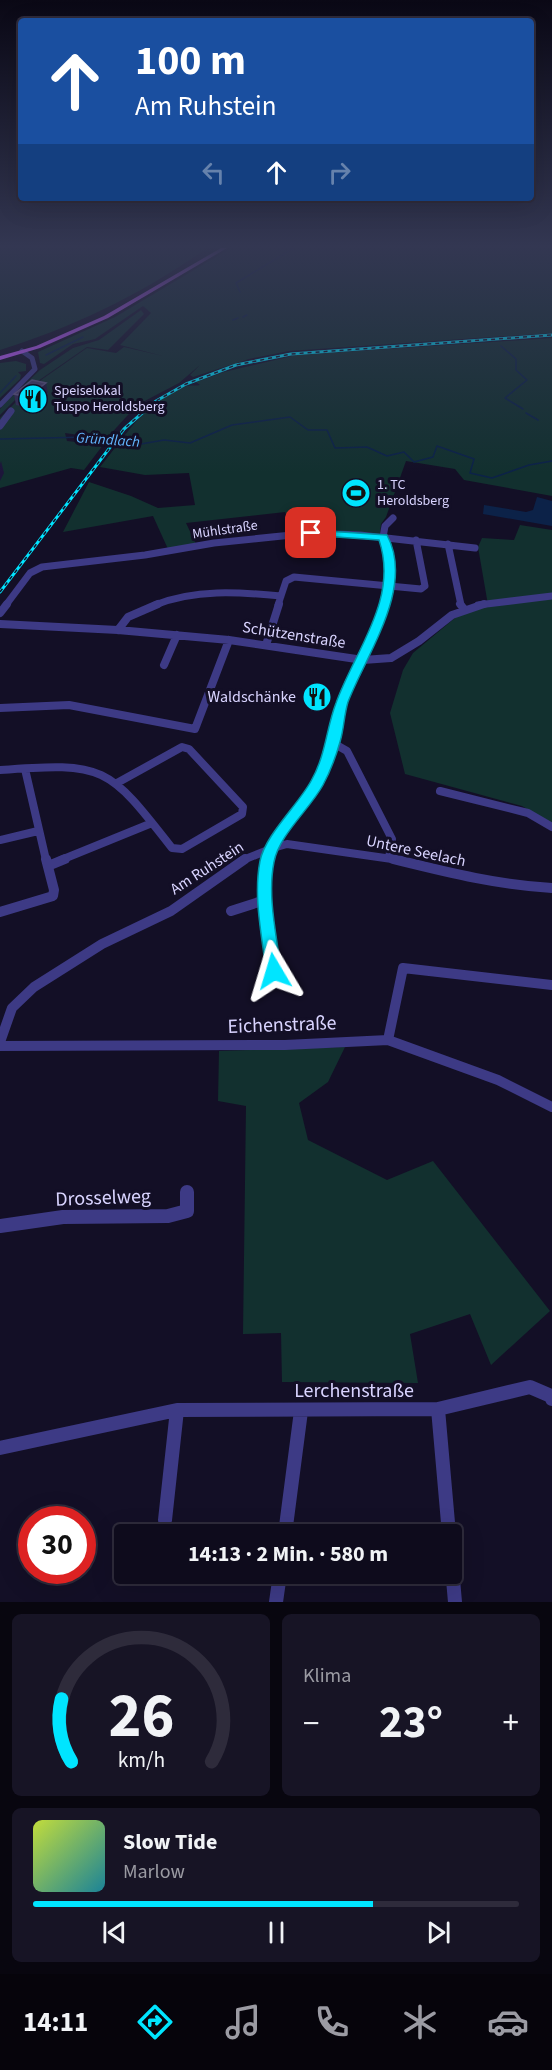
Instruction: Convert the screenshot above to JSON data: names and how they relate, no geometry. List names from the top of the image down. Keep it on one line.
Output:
{"streets":{"street":["Mühlstraße","Schützenstraße","Untere Seelach","Am Ruhstein","Eichenstraße","Drosselweg","Lerchenstraße"]},"crossings":[["Untere Seelach","Am Ruhstein"],["Am Ruhstein","Eichenstraße"]],"water":["Gründlach"],"places":{"restaurant":["Speiselokal Tuspo Heroldsberg","Waldschänke"],"sports":["1. TC Heroldsberg"]},"page":{"turn":["100 m","Am Ruhstein"],"limit":"30","trip":"14:13 · 2 Min. · 580 m","tile":"Klima","heat":["−","23°","+"],"song":["Slow Tide","Marlow"],"tabs":"14:11","gauge":["26","km/h"]}}
